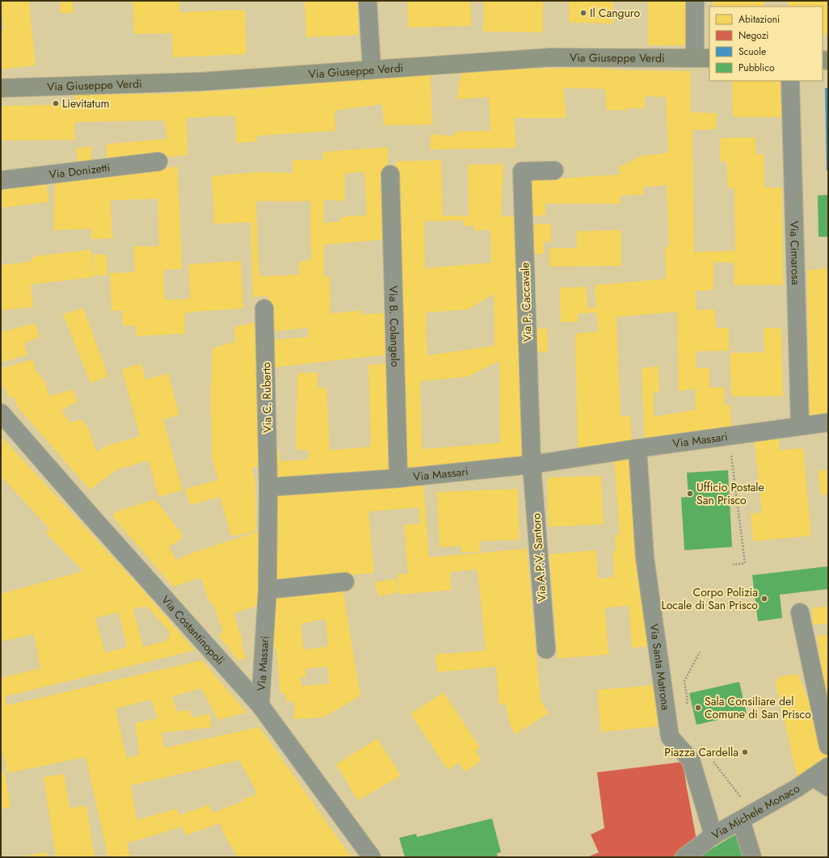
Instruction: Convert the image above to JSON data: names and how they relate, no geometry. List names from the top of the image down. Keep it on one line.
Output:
{"streets":{"street":["Via Giuseppe Verdi","Via Donizetti","Via Cimarosa","Via P. Caccavale","Via B. Colangelo","Via C. Ruberto","Via Massari","Via A.P.V. Santoro","Via Costantinopoli","Via Santa Matrona","Via Michele Monaco"]},"crossings":[["Via Cimarosa","Via Massari"],["Via P. Caccavale","Via Massari"],["Via P. Caccavale","Via A.P.V. Santoro"],["Via B. Colangelo","Via Massari"],["Via C. Ruberto","Via Massari"],["Via Massari","Via A.P.V. Santoro"],["Via Massari","Via Costantinopoli"],["Via Massari","Via Santa Matrona"],["Via Santa Matrona","Via Michele Monaco"]],"places":["Il Canguro","Lievitatum","Ufficio Postale San Prisco","Corpo Polizia Locale di San Prisco","Sala Consiliare del Comune di San Prisco","Piazza Cardella"],"legend":["Abitazioni","Negozi","Scuole","Pubblico"]}
